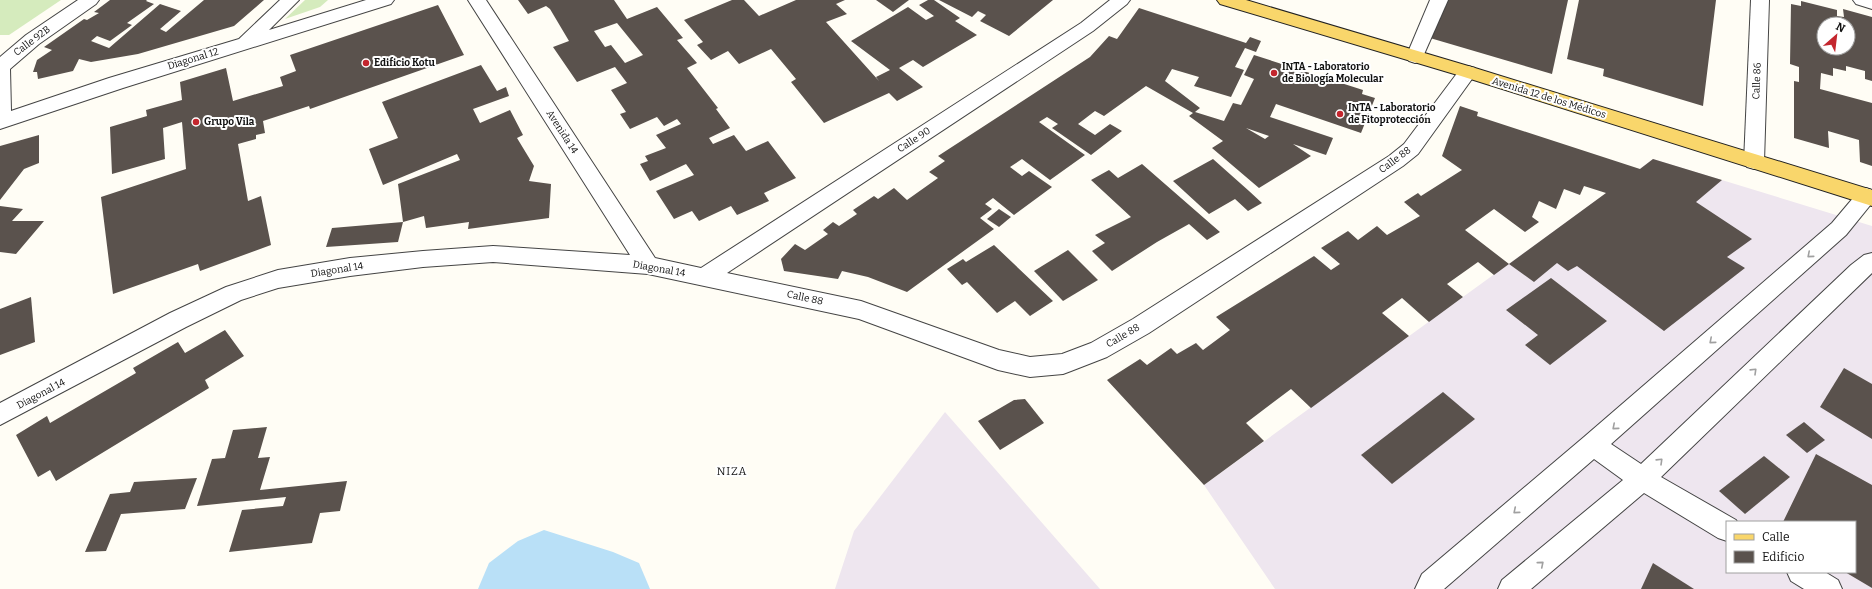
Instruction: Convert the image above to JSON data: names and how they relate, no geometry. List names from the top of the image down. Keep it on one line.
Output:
{"streets":{"main road":["Avenida 12 de los Médicos"],"street":["Calle 92B","Diagonal 12","Calle 86","Avenida 14","Calle 90","Calle 88","Diagonal 14"]},"crossings":[["Calle 92B","Diagonal 12"],["Calle 86","Avenida 12 de los Médicos"],["Avenida 12 de los Médicos","Calle 88"],["Avenida 14","Diagonal 14"],["Calle 90","Calle 88"],["Calle 90","Diagonal 14"],["Calle 88","Diagonal 14"]],"districts":["NIZA"],"places":["Edificio Kotu","INTA - Laboratorio de Biología Molecular","INTA - Laboratorio de Fitoprotección","Grupo Vila"],"legend":["Calle","Edificio"],"north":"top right"}
